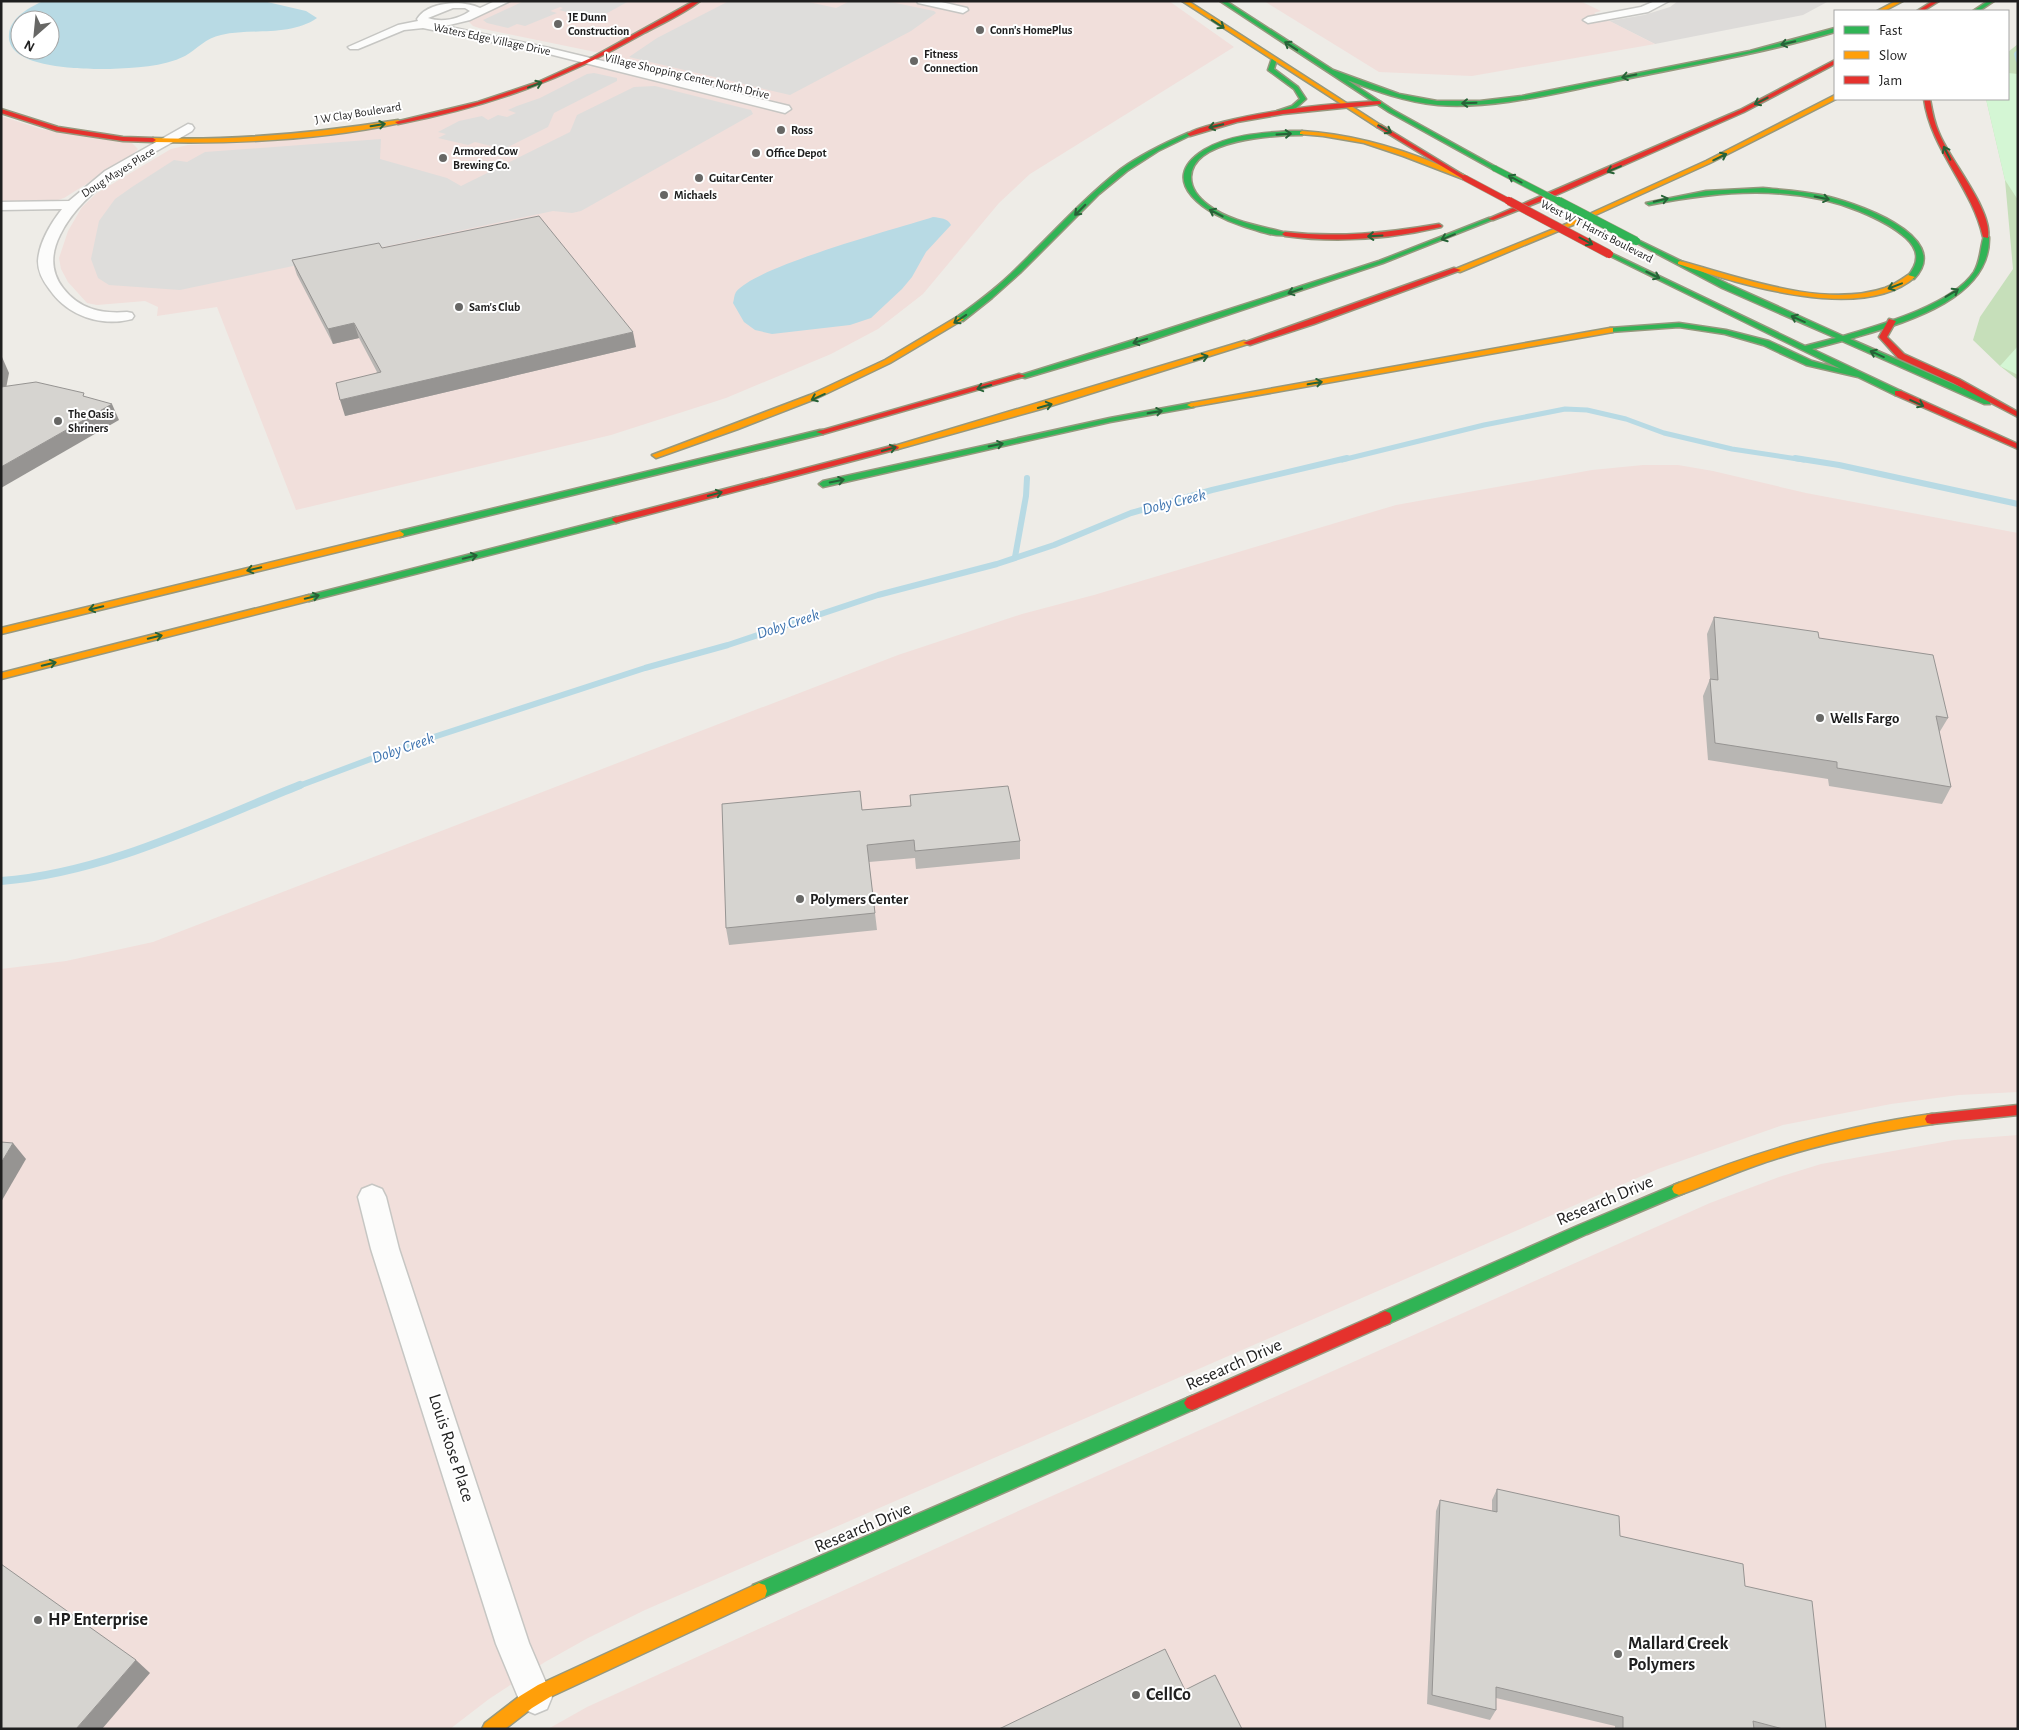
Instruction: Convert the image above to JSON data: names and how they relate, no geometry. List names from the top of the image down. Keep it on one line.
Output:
{"streets":{"main road":["J W Clay Boulevard","West W T Harris Boulevard","Research Drive"],"street":["Waters Edge Village Drive","Village Shopping Center North Drive","Doug Mayes Place","Louis Rose Place"]},"crossings":[["Waters Edge Village Drive","Village Shopping Center North Drive"],["Village Shopping Center North Drive","J W Clay Boulevard"],["J W Clay Boulevard","Doug Mayes Place"],["Research Drive","Louis Rose Place"]],"water":["Doby Creek"],"places":["JE Dunn Construction","Conn's HomePlus","Fitness Connection","Ross","Office Depot","Armored Cow Brewing Co.","Guitar Center","Michaels","Sam's Club","The Oasis Shriners","Wells Fargo","Polymers Center","HP Enterprise","Mallard Creek Polymers","CellCo"],"legend":["Fast","Slow","Jam"],"north":"bottom left"}
